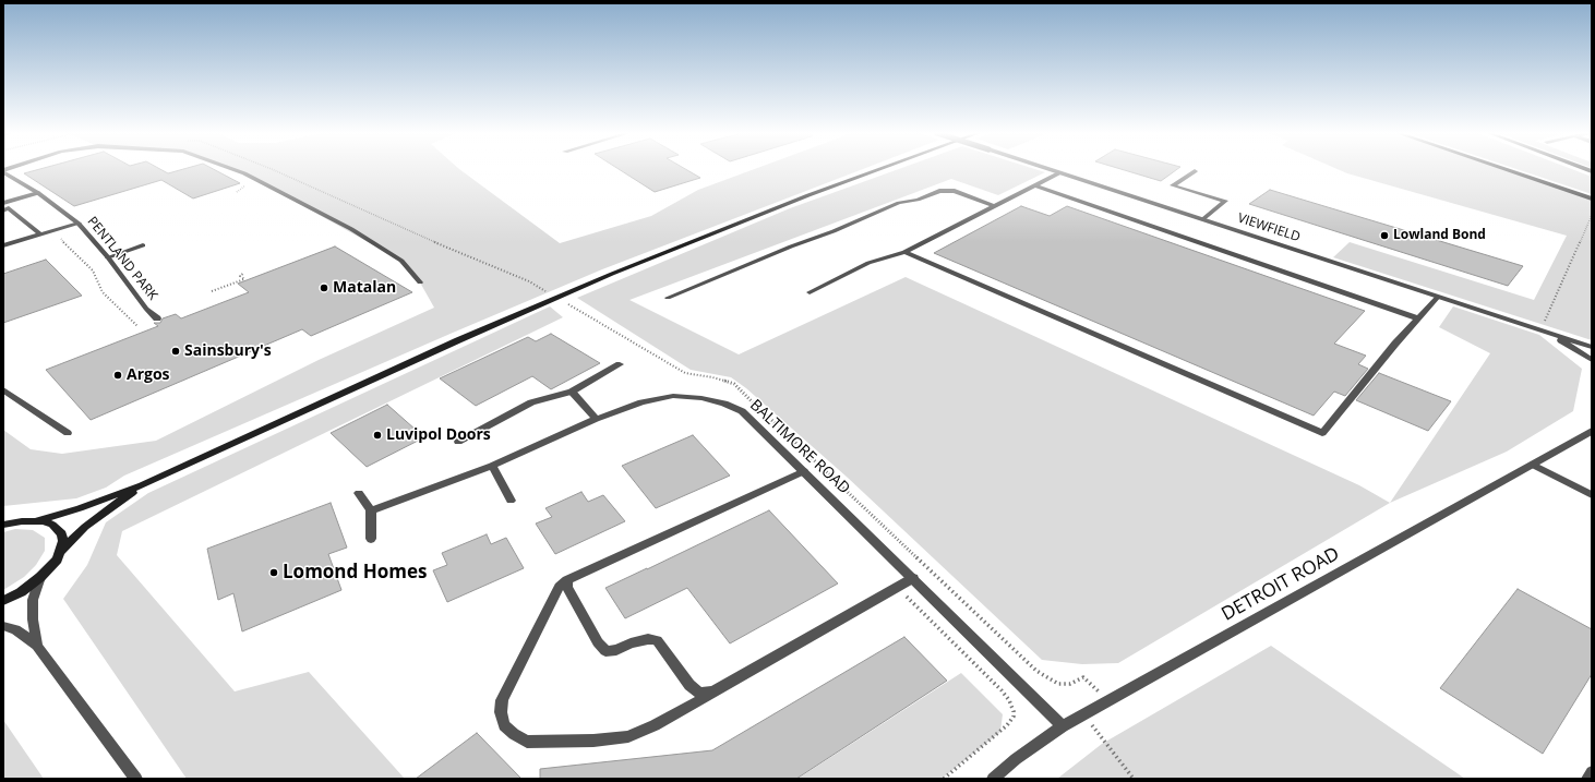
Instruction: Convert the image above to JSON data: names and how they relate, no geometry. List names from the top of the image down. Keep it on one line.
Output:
{"streets":{"street":["VIEWFIELD","PENTLAND PARK","BALTIMORE ROAD","DETROIT ROAD"]},"crossings":[["BALTIMORE ROAD","DETROIT ROAD"]],"places":["Lowland Bond","Matalan","Sainsbury's","Argos","Luvipol Doors","Lomond Homes"]}
